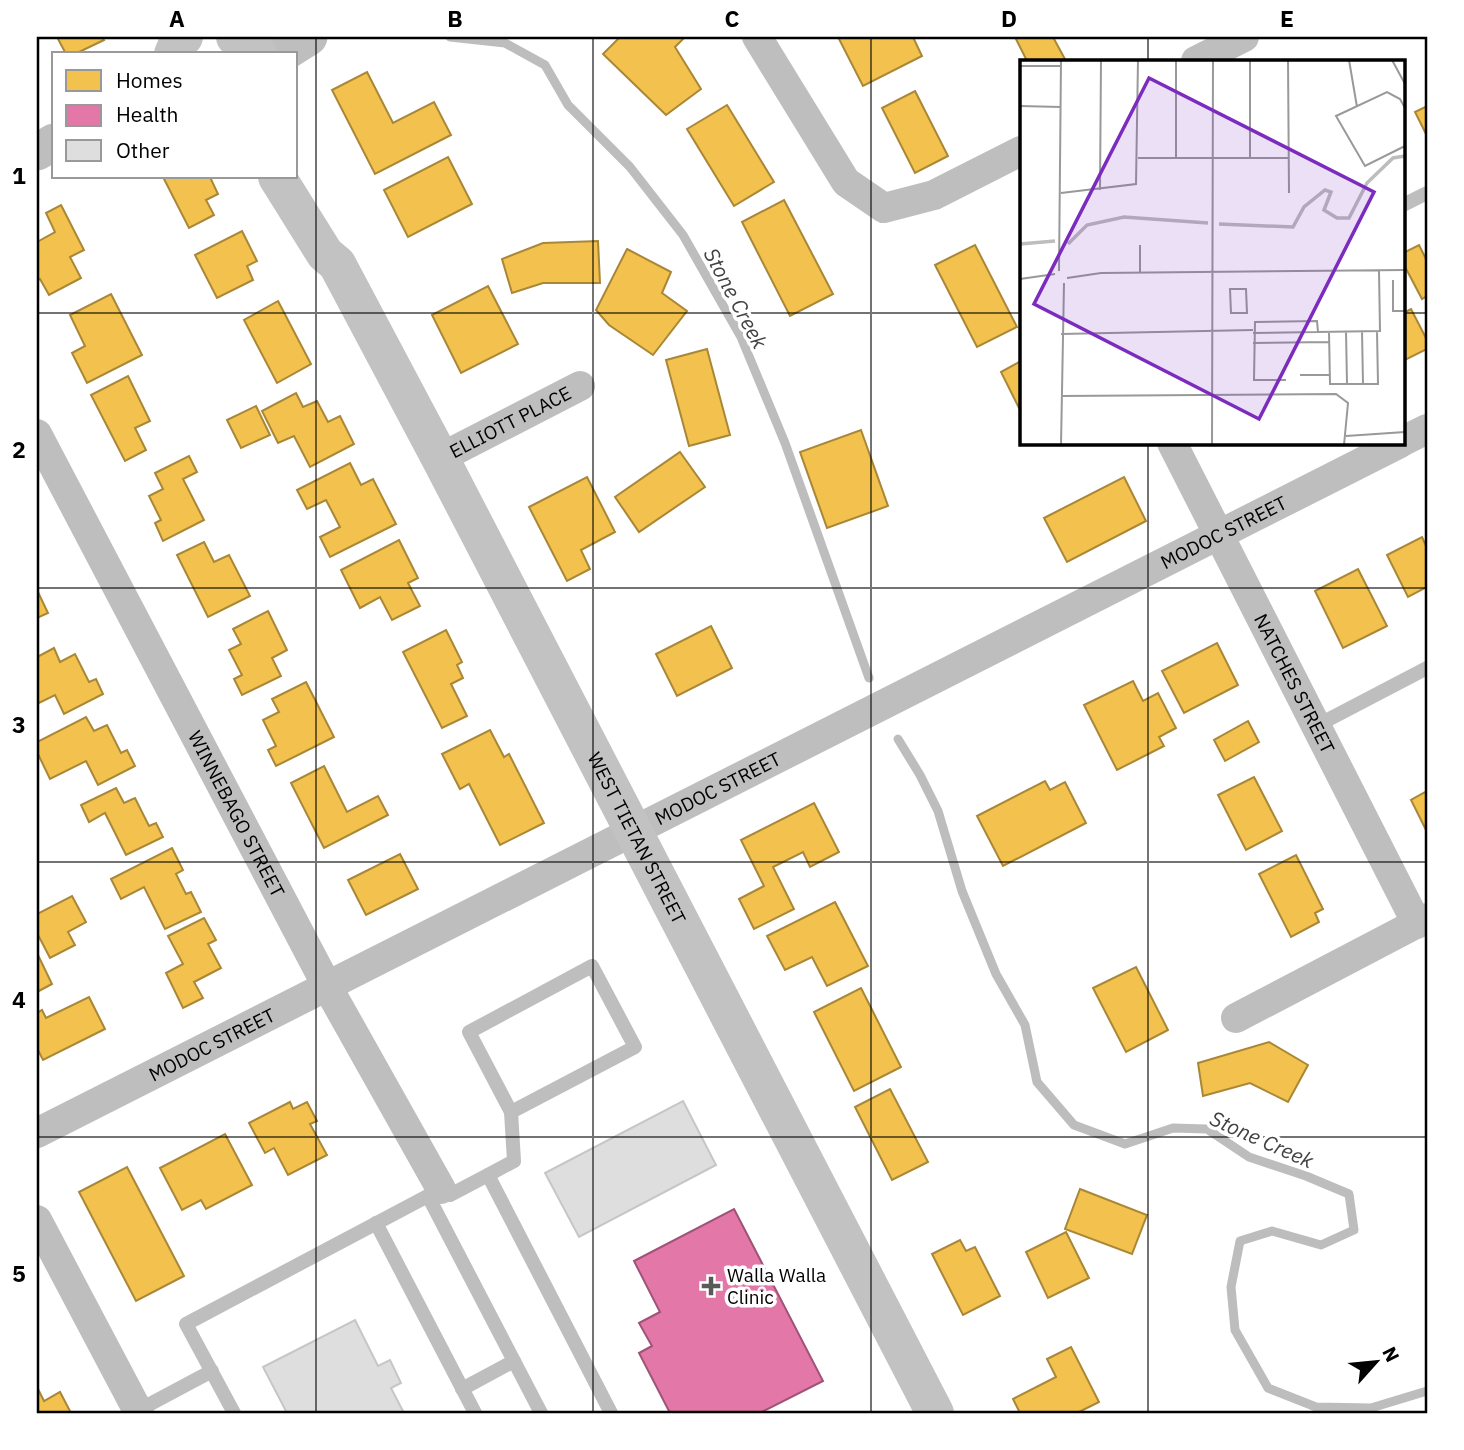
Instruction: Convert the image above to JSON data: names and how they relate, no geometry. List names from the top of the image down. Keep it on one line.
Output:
{"streets":{"main road":["WEST TIETAN STREET"],"street":["ELLIOTT PLACE","MODOC STREET","NATCHES STREET","WINNEBAGO STREET"]},"crossings":[["ELLIOTT PLACE","WEST TIETAN STREET"],["MODOC STREET","NATCHES STREET"],["MODOC STREET","WINNEBAGO STREET"],["MODOC STREET","WEST TIETAN STREET"]],"water":["Stone Creek"],"places":{"health":["Walla Walla Clinic"]},"legend":["Homes","Health","Other"],"north":"top right","grid":{"columns":["A","B","C","D","E"],"rows":["1","2","3","4","5"]}}
